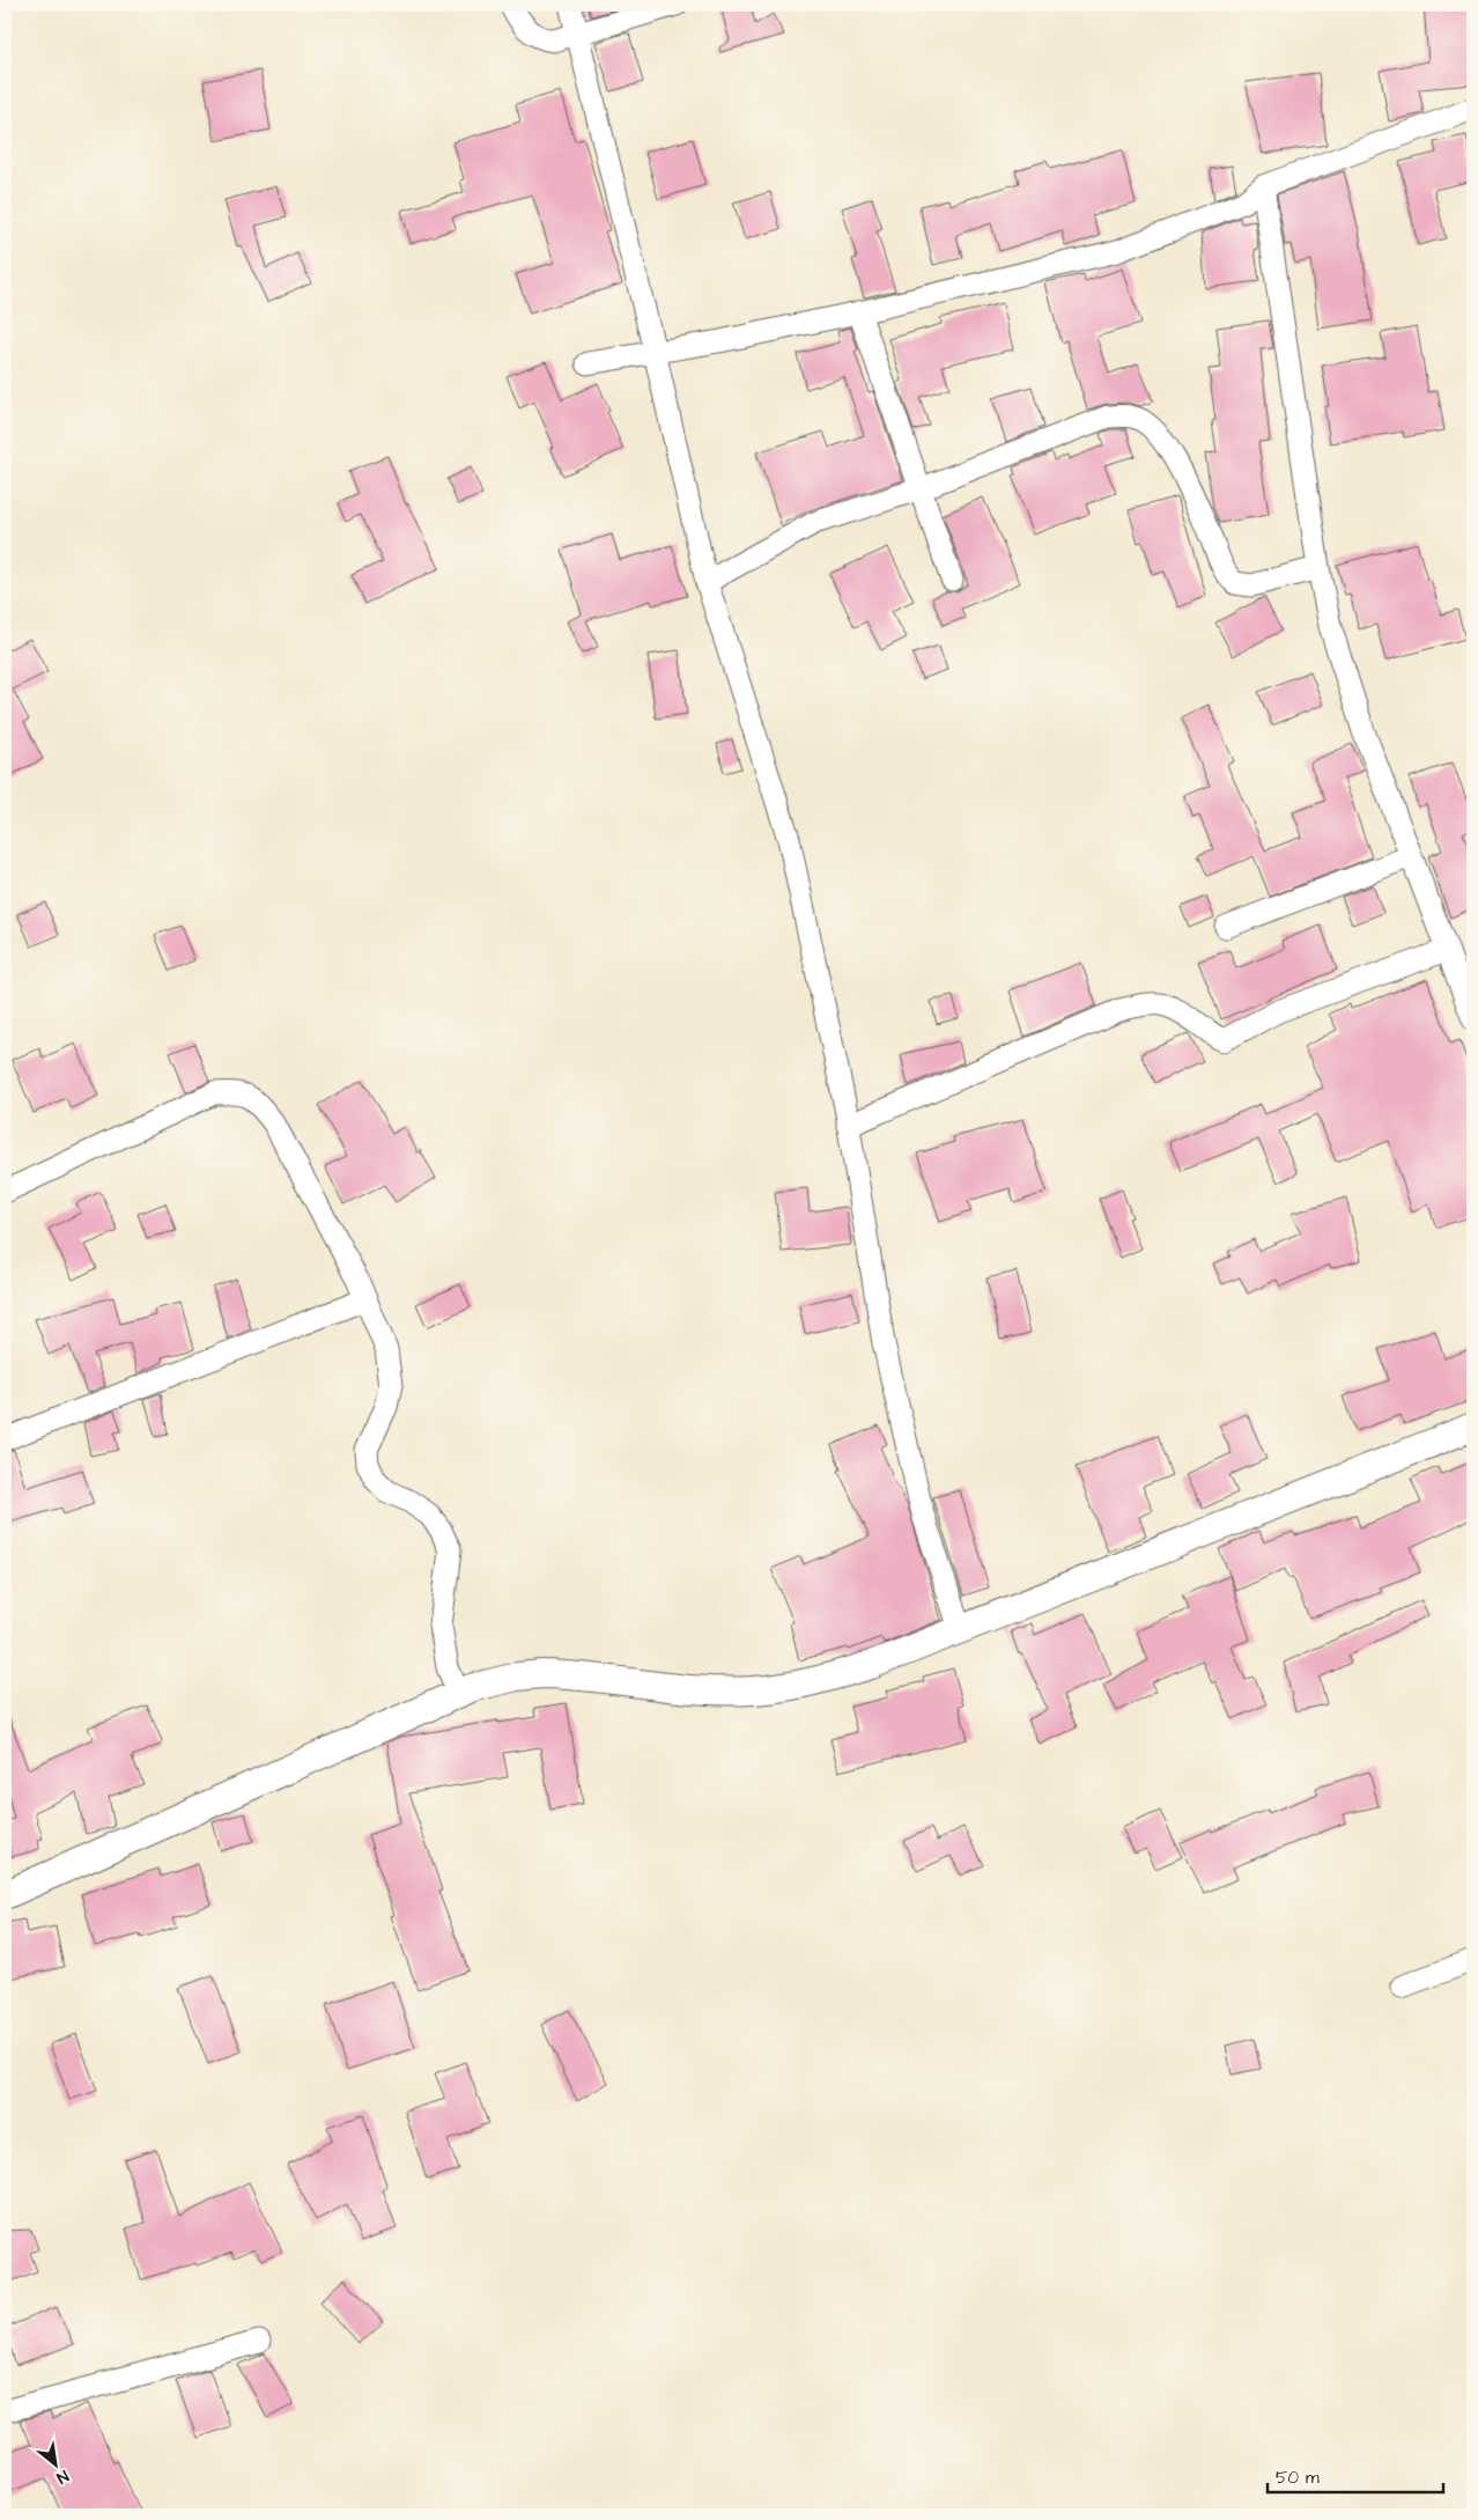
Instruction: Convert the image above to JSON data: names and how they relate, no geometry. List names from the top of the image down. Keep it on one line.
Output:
{"scale_bar":"50 m","north":"bottom right"}
